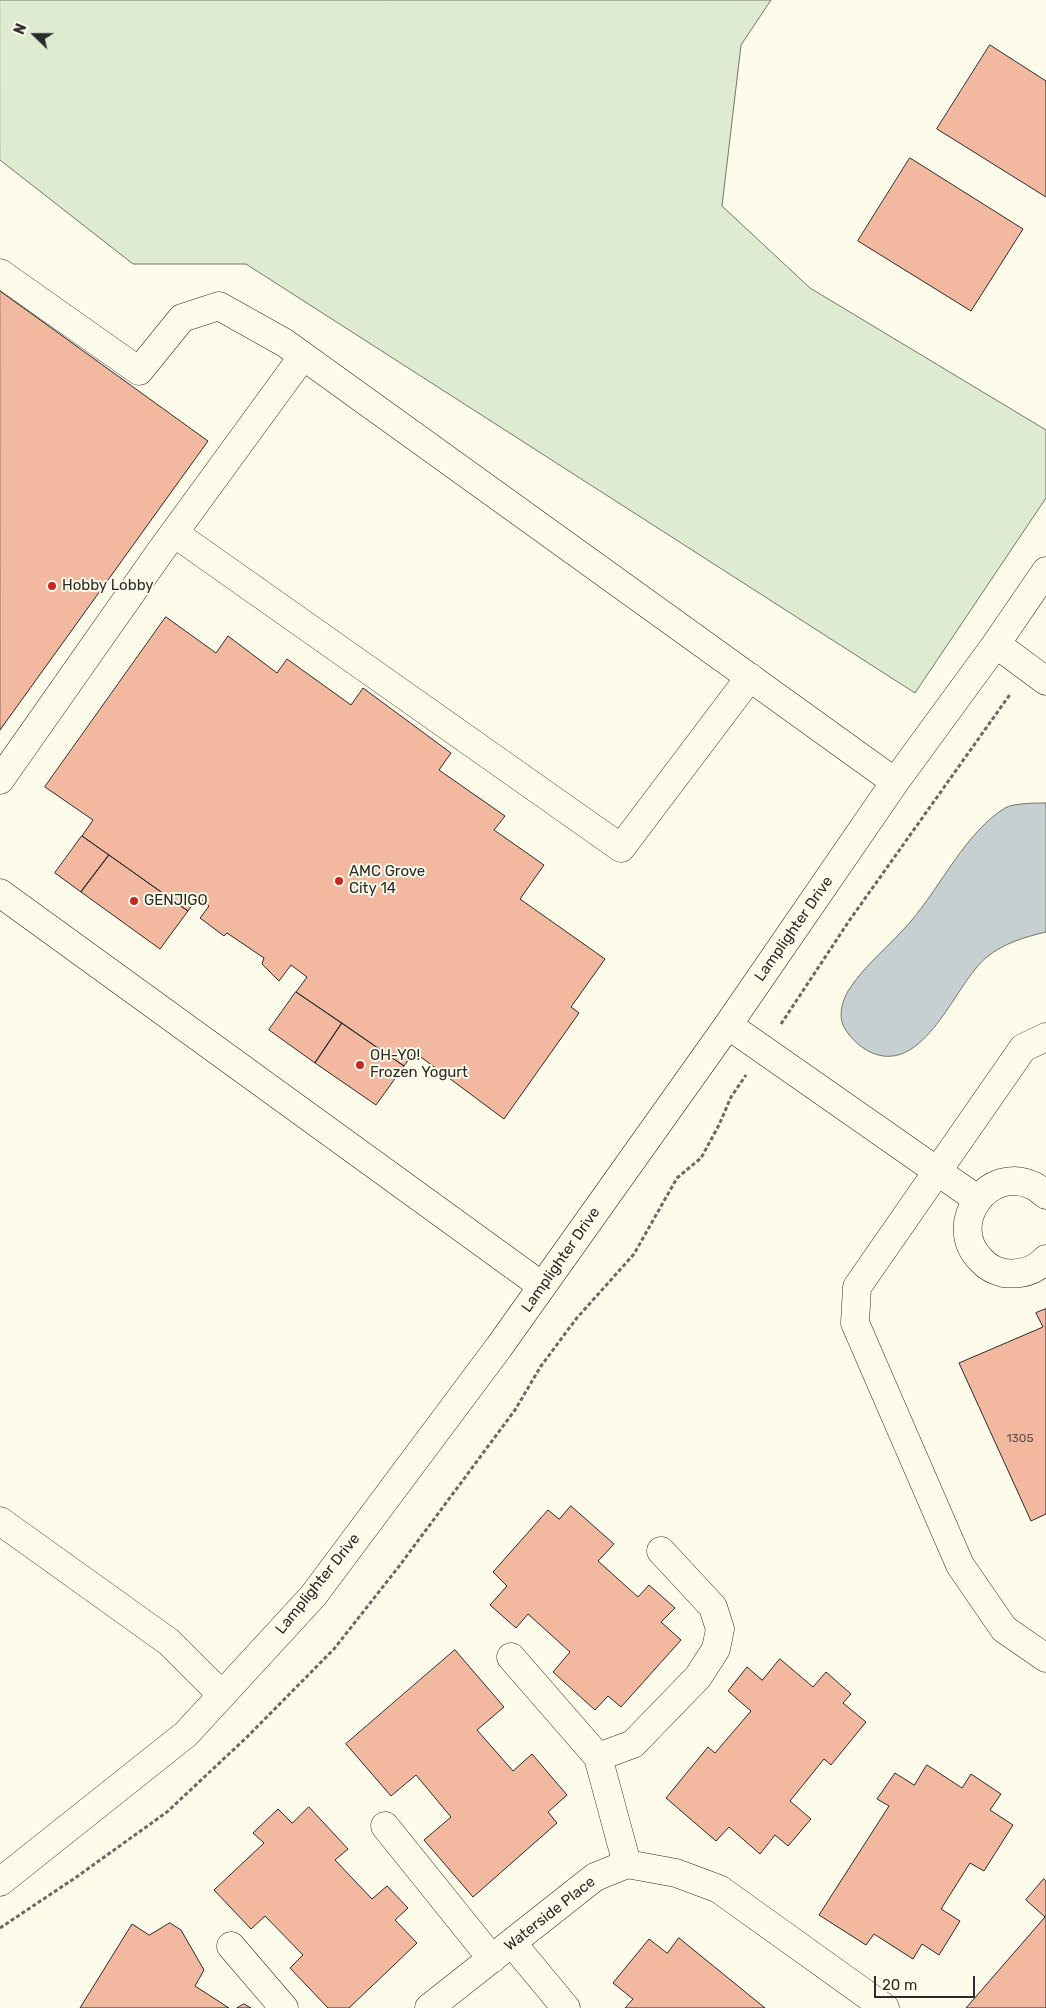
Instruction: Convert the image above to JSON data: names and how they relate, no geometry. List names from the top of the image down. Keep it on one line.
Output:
{"streets":{"street":["Lamplighter Drive","Waterside Place"]},"places":["Hobby Lobby","AMC Grove City 14","GENJIGO","OH-YO! Frozen Yogurt"],"house_numbers":["1305"],"scale_bar":"20 m","north":"left"}
